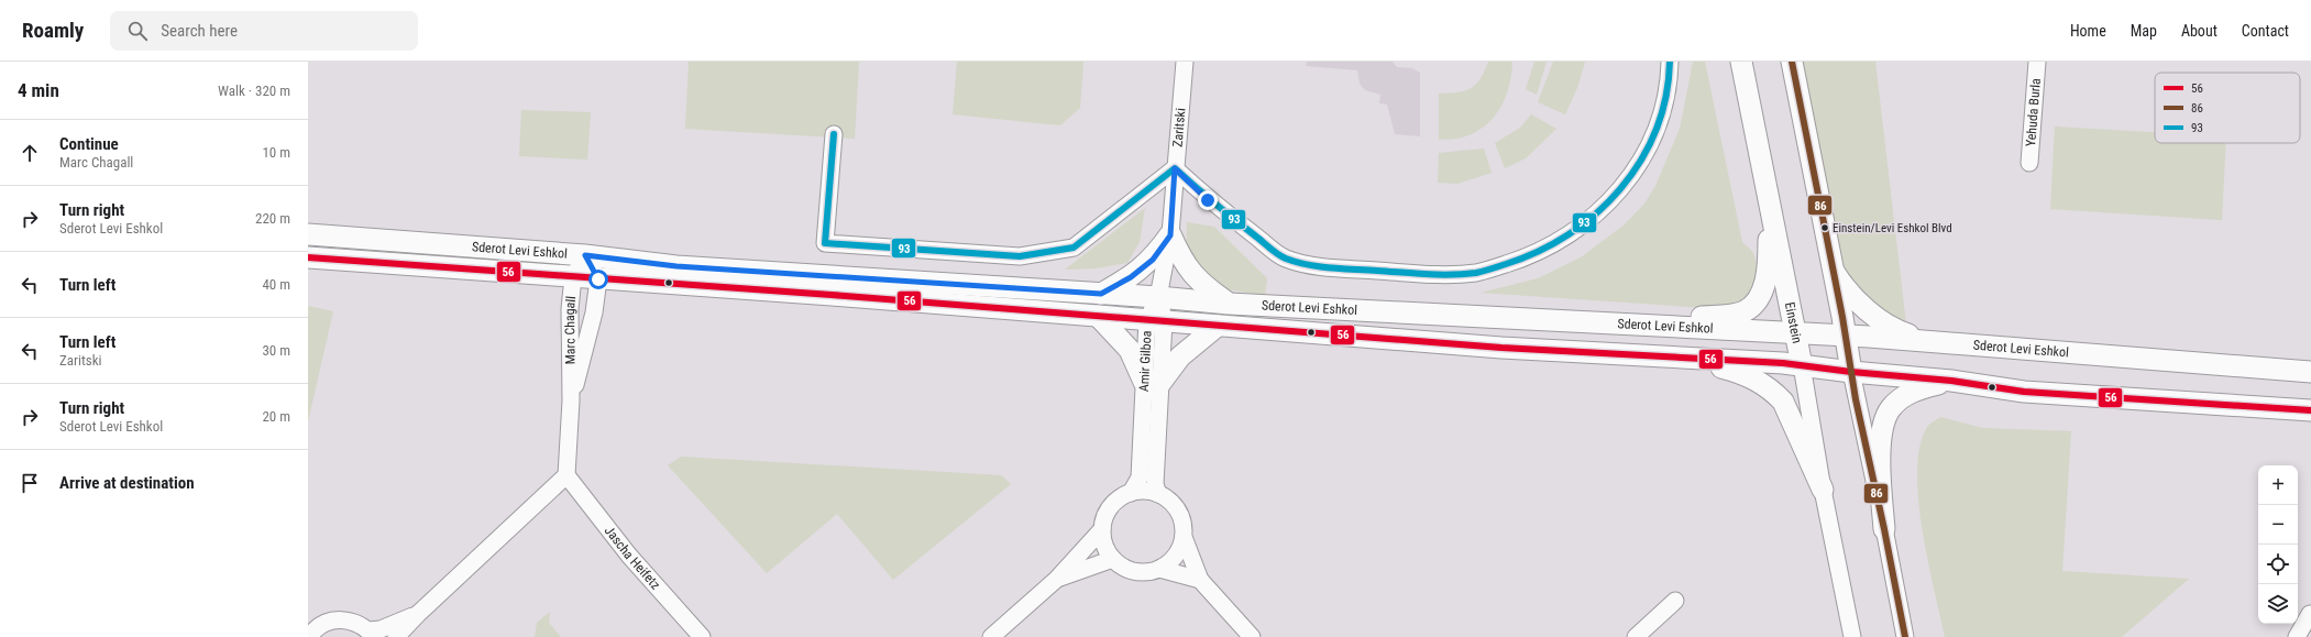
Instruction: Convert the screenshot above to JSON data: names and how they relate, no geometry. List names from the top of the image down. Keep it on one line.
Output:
{"streets":{"street":["Yehuda Burla","Zaritski","Sderot Levi Eshkol","Einstein","Marc Chagall","Amir Gilboa","Jascha Heifetz"]},"crossings":[["Zaritski","Sderot Levi Eshkol"],["Zaritski","Amir Gilboa"],["Sderot Levi Eshkol","Einstein"],["Sderot Levi Eshkol","Marc Chagall"],["Sderot Levi Eshkol","Amir Gilboa"],["Marc Chagall","Jascha Heifetz"]],"places":["Einstein/Levi Eshkol Blvd"],"lines":["transit line 86","transit line 93","transit line 56"],"legend":["56","86","93"],"page":{"header":"Roamly","search":"Search here","nav":["Home","Map","About","Contact"],"heading":["4 min","Walk · 320 m"],"list":[["Continue","Marc Chagall","10 m"],["Turn right","Sderot Levi Eshkol","220 m"],["Turn left","40 m"],["Turn left","Zaritski","30 m"],["Turn right","Sderot Levi Eshkol","20 m"],"Arrive at destination"],"map_buttons":["+","−"]}}
